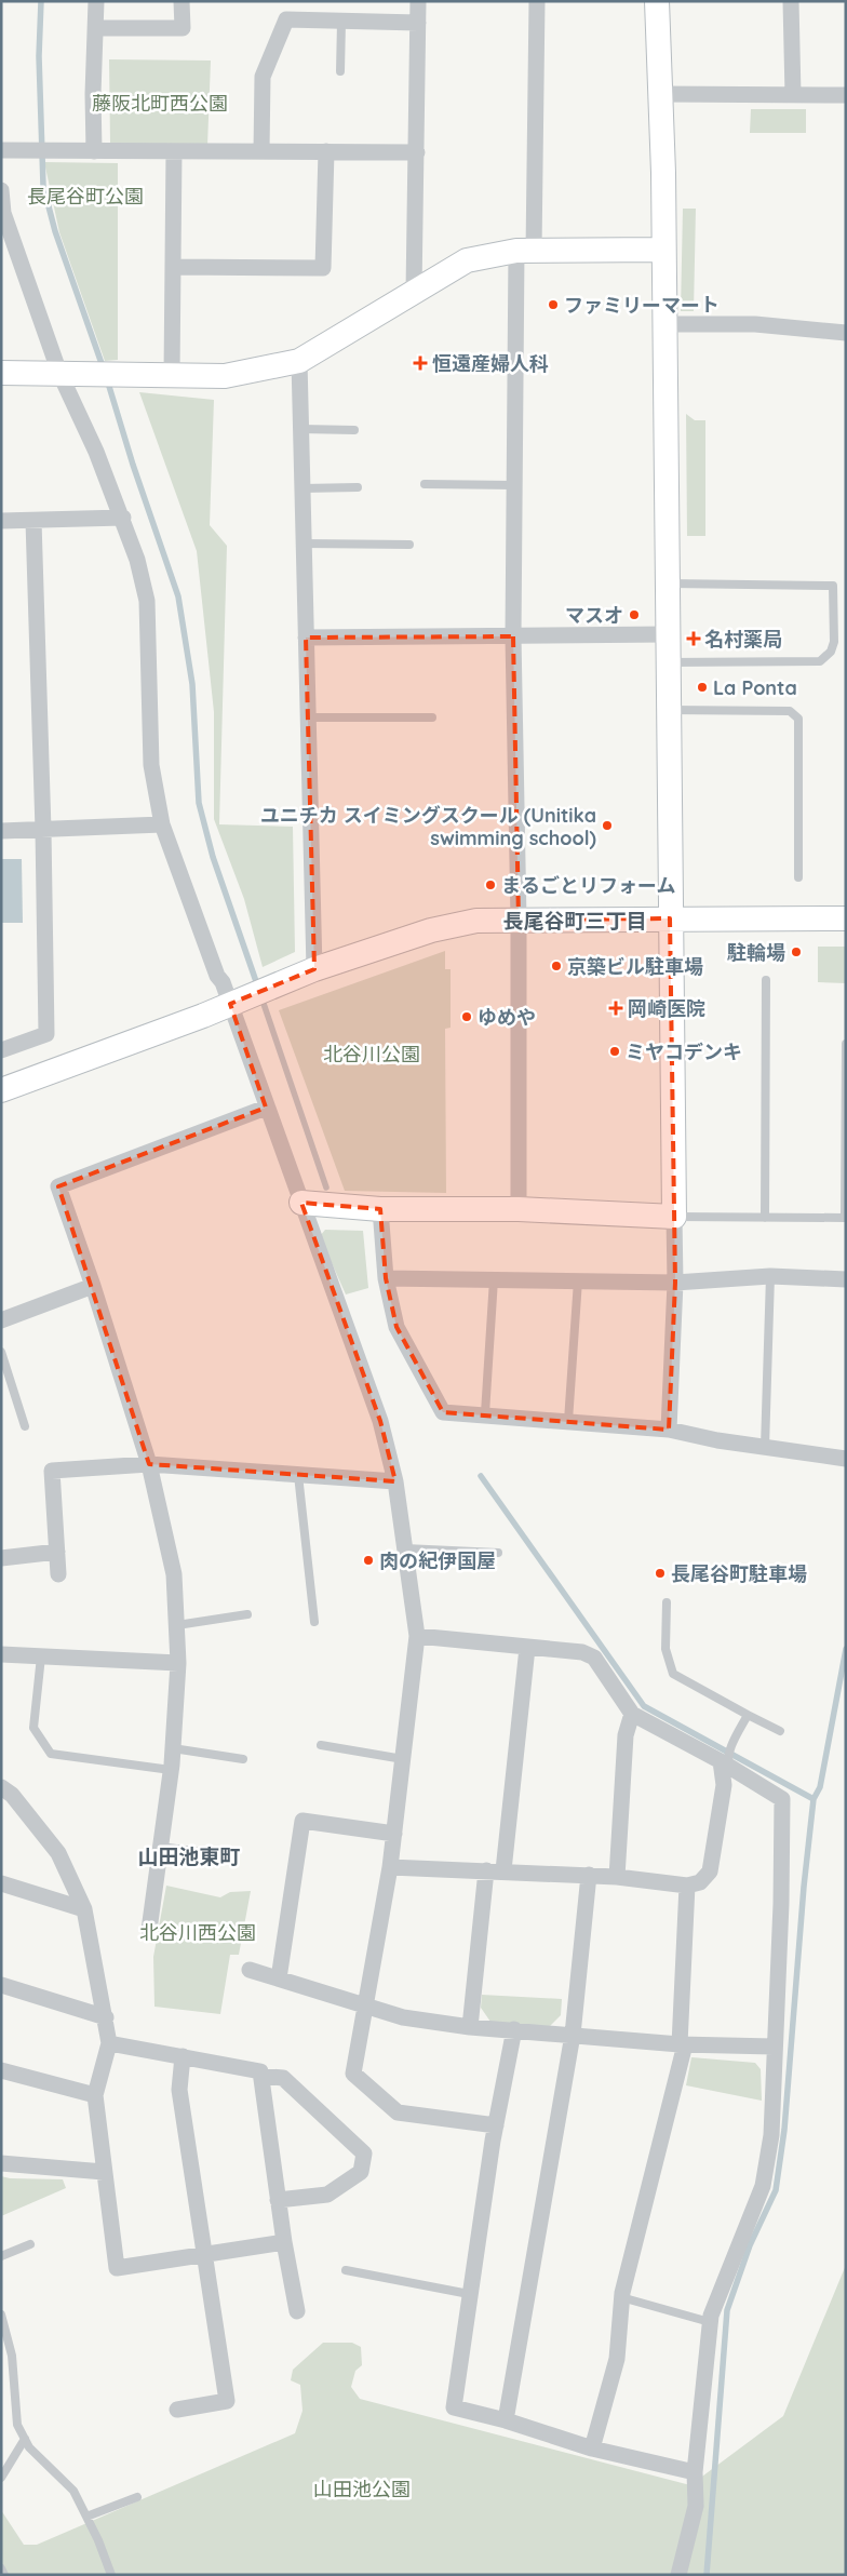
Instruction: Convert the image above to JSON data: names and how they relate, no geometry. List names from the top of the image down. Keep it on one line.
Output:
{"districts":["長尾谷町三丁目","山田池東町"],"parks":["藤阪北町西公園","長尾谷町公園","北谷川公園","北谷川西公園","山田池公園"],"places":{"other":["ファミリーマート","マスオ","La Ponta","ユニチカ スイミングスクール (Unitika swimming school)","まるごとリフォーム","駐輪場","京築ビル駐車場","ゆめや","ミヤコデンキ","肉の紀伊国屋","長尾谷町駐車場"],"health":["恒遠産婦人科","名村薬局","岡崎医院"]}}
